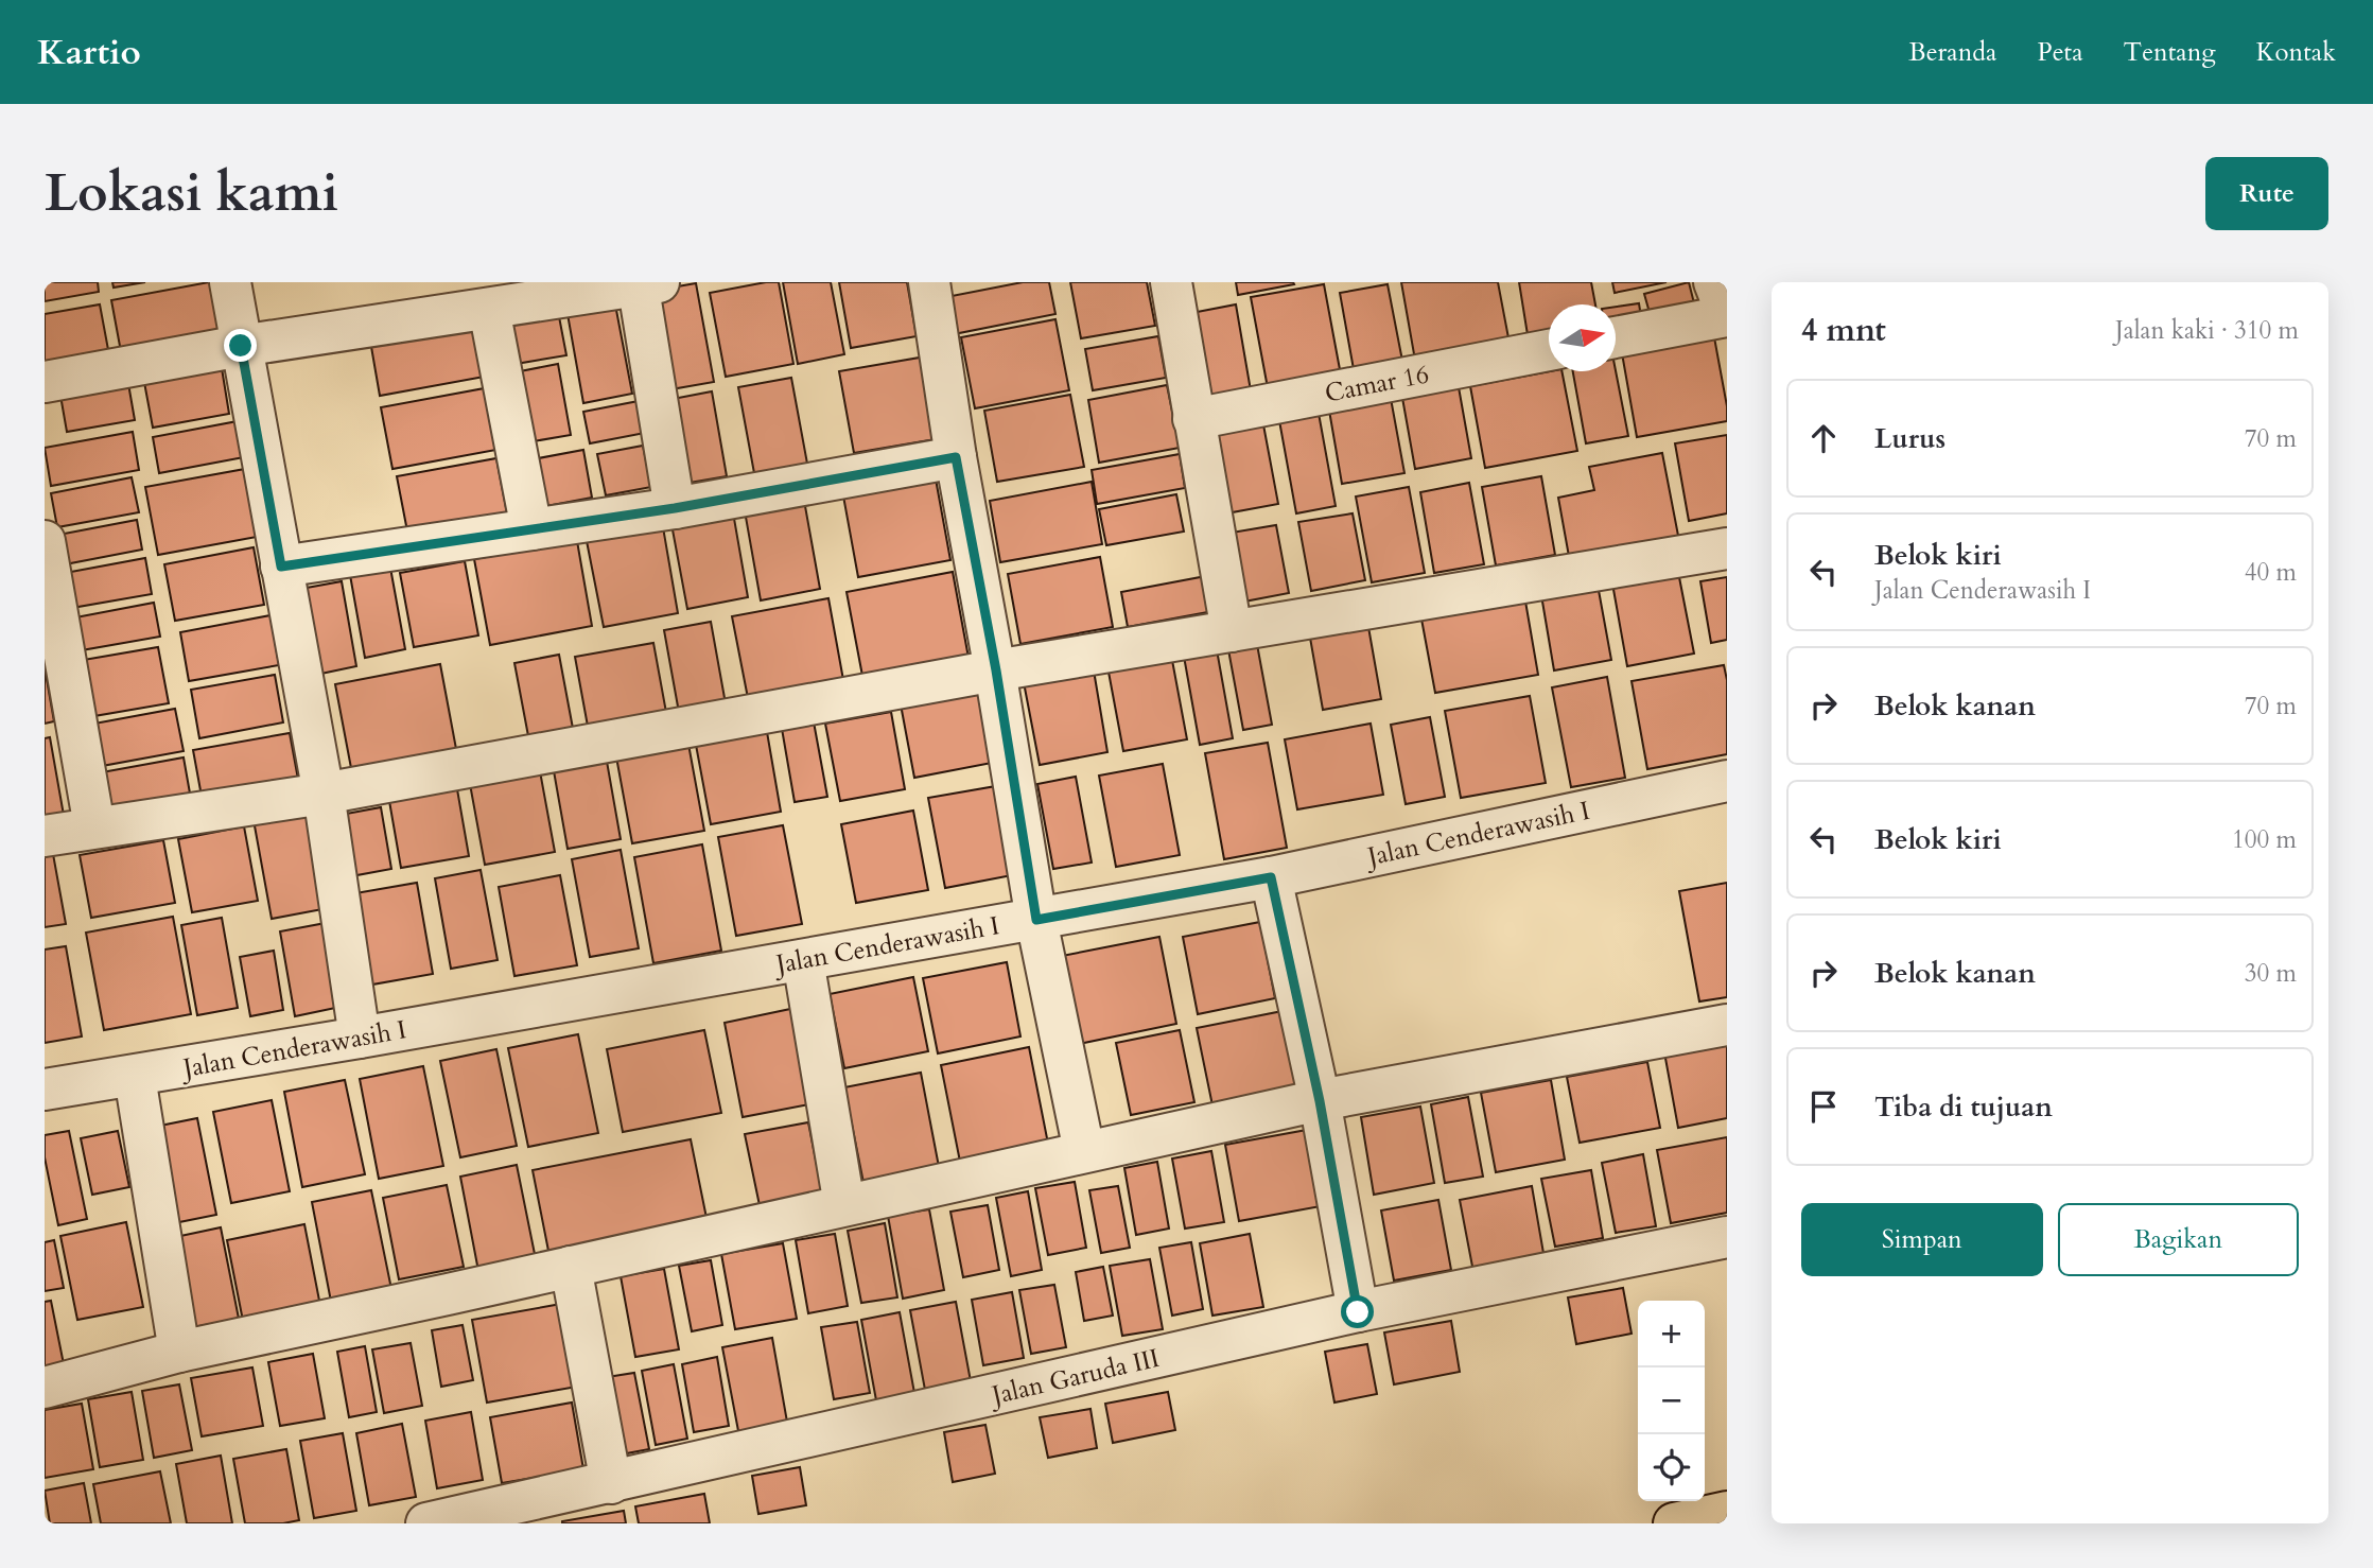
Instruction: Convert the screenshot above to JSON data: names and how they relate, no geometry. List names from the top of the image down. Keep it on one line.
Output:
{"streets":{"street":["Camar 16","Jalan Cenderawasih I","Jalan Garuda III"]},"north":"right","page":{"header":"Kartio","nav":["Beranda","Peta","Tentang","Kontak"],"buttons":["Rute",["Simpan","Bagikan"]],"title":"Lokasi kami","heading":["4 mnt","Jalan kaki · 310 m"],"list":[["Lurus","70 m"],["Belok kiri","Jalan Cenderawasih I","40 m"],["Belok kanan","70 m"],["Belok kiri","100 m"],["Belok kanan","30 m"],"Tiba di tujuan"],"map_buttons":["+","−"]}}
